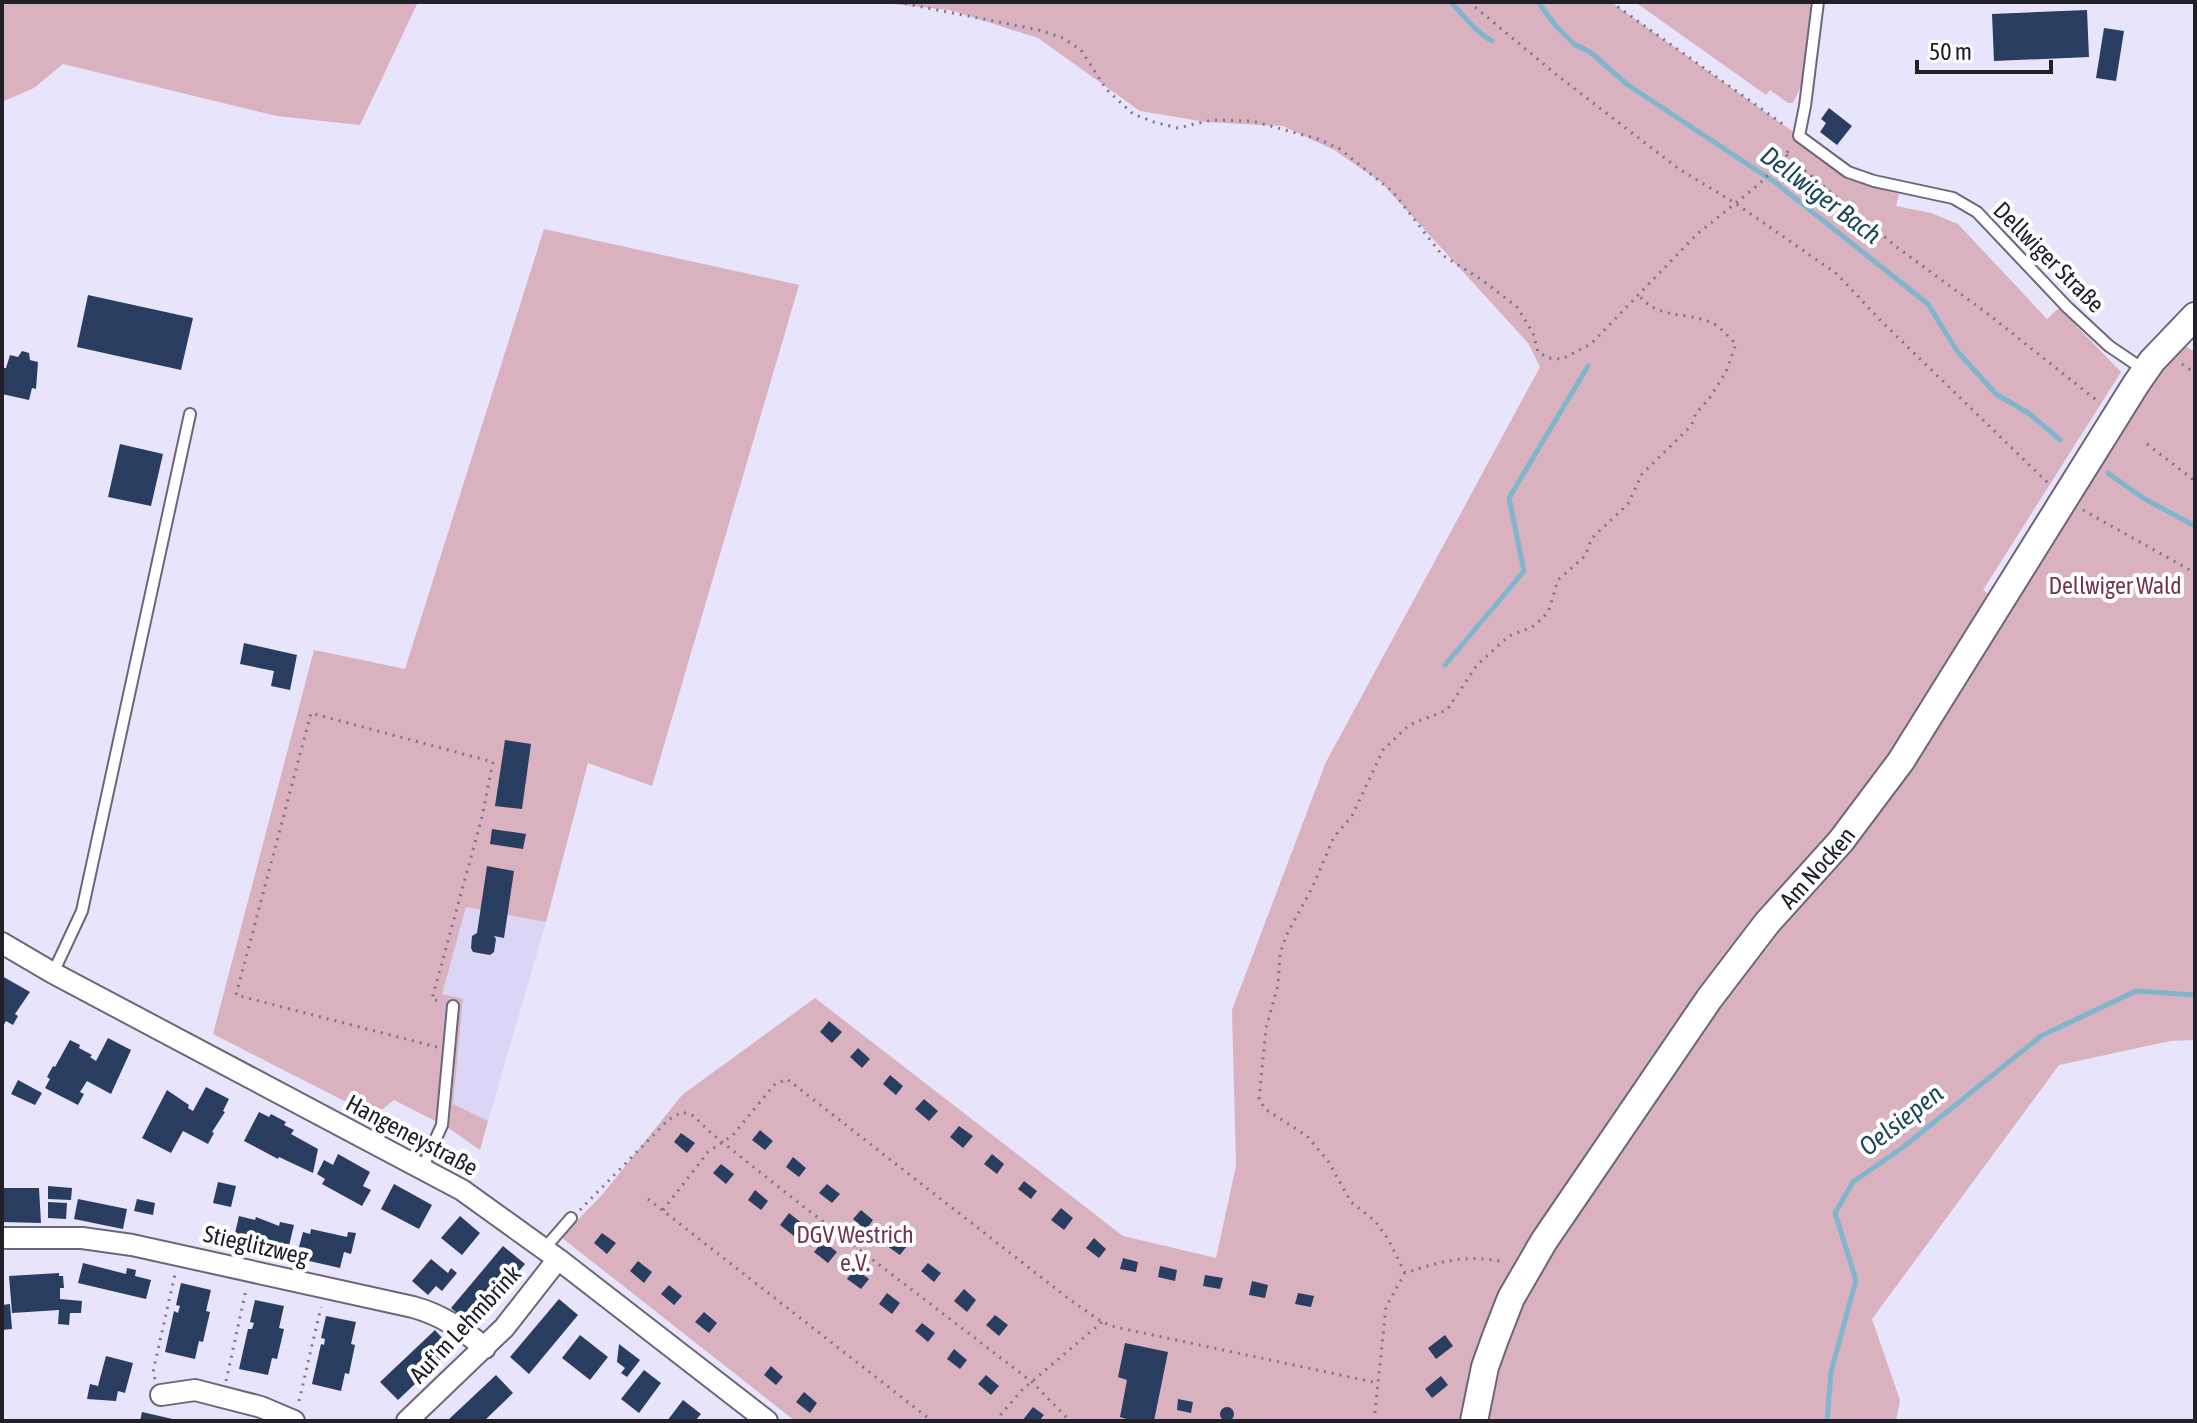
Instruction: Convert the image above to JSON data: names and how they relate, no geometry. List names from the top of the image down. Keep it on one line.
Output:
{"streets":{"street":["Am Nocken","Hangeneystraße","Stieglitzweg","Auf'm Lehmbrink"],"lane":["Dellwiger Straße"]},"crossings":[["Hangeneystraße","Auf'm Lehmbrink"],["Stieglitzweg","Auf'm Lehmbrink"]],"water":["Dellwiger Bach","Oelsiepen"],"parks":["Dellwiger Wald","DGV Westrich e.V."],"scale_bar":"50 m"}
